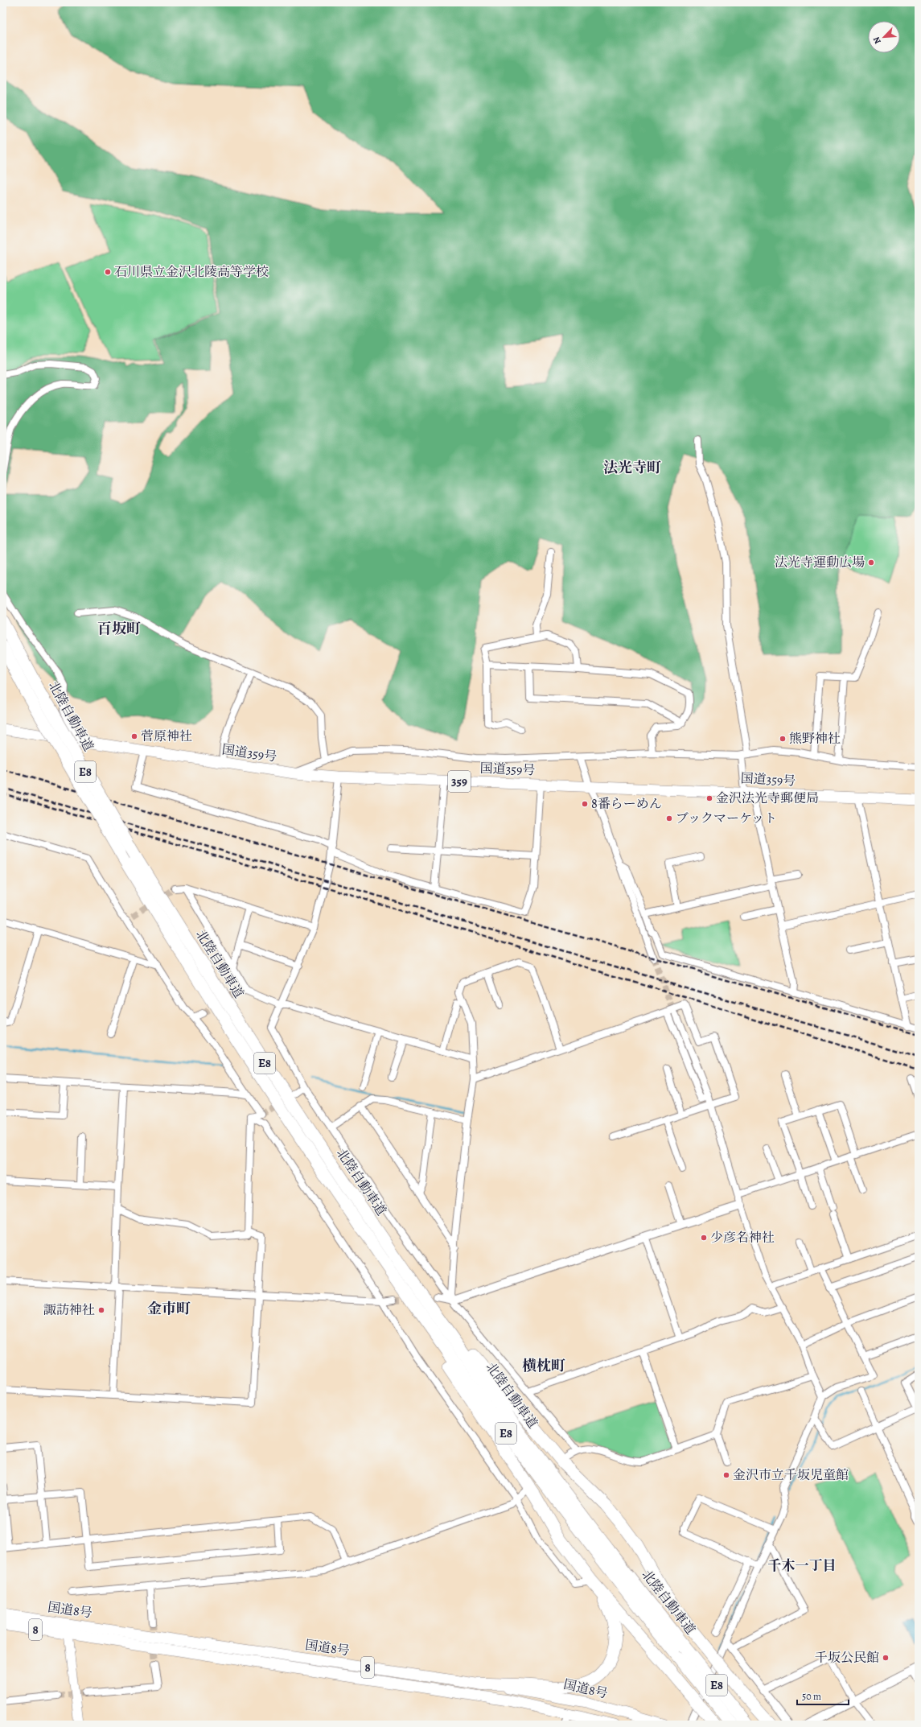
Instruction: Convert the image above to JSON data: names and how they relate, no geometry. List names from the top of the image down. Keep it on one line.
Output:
{"streets":{"highway":["北陸自動車道","国道359号","E8","359","国道8号","8"]},"districts":["法光寺町","百坂町","金市町","横枕町","千木一丁目"],"places":["石川県立金沢北陵高等学校","法光寺運動広場","菅原神社","熊野神社","金沢法光寺郵便局","8番らーめん","ブックマーケット","少彦名神社","諏訪神社","金沢市立千坂児童館","千坂公民館"],"scale_bar":"50 m","north":"bottom left"}
